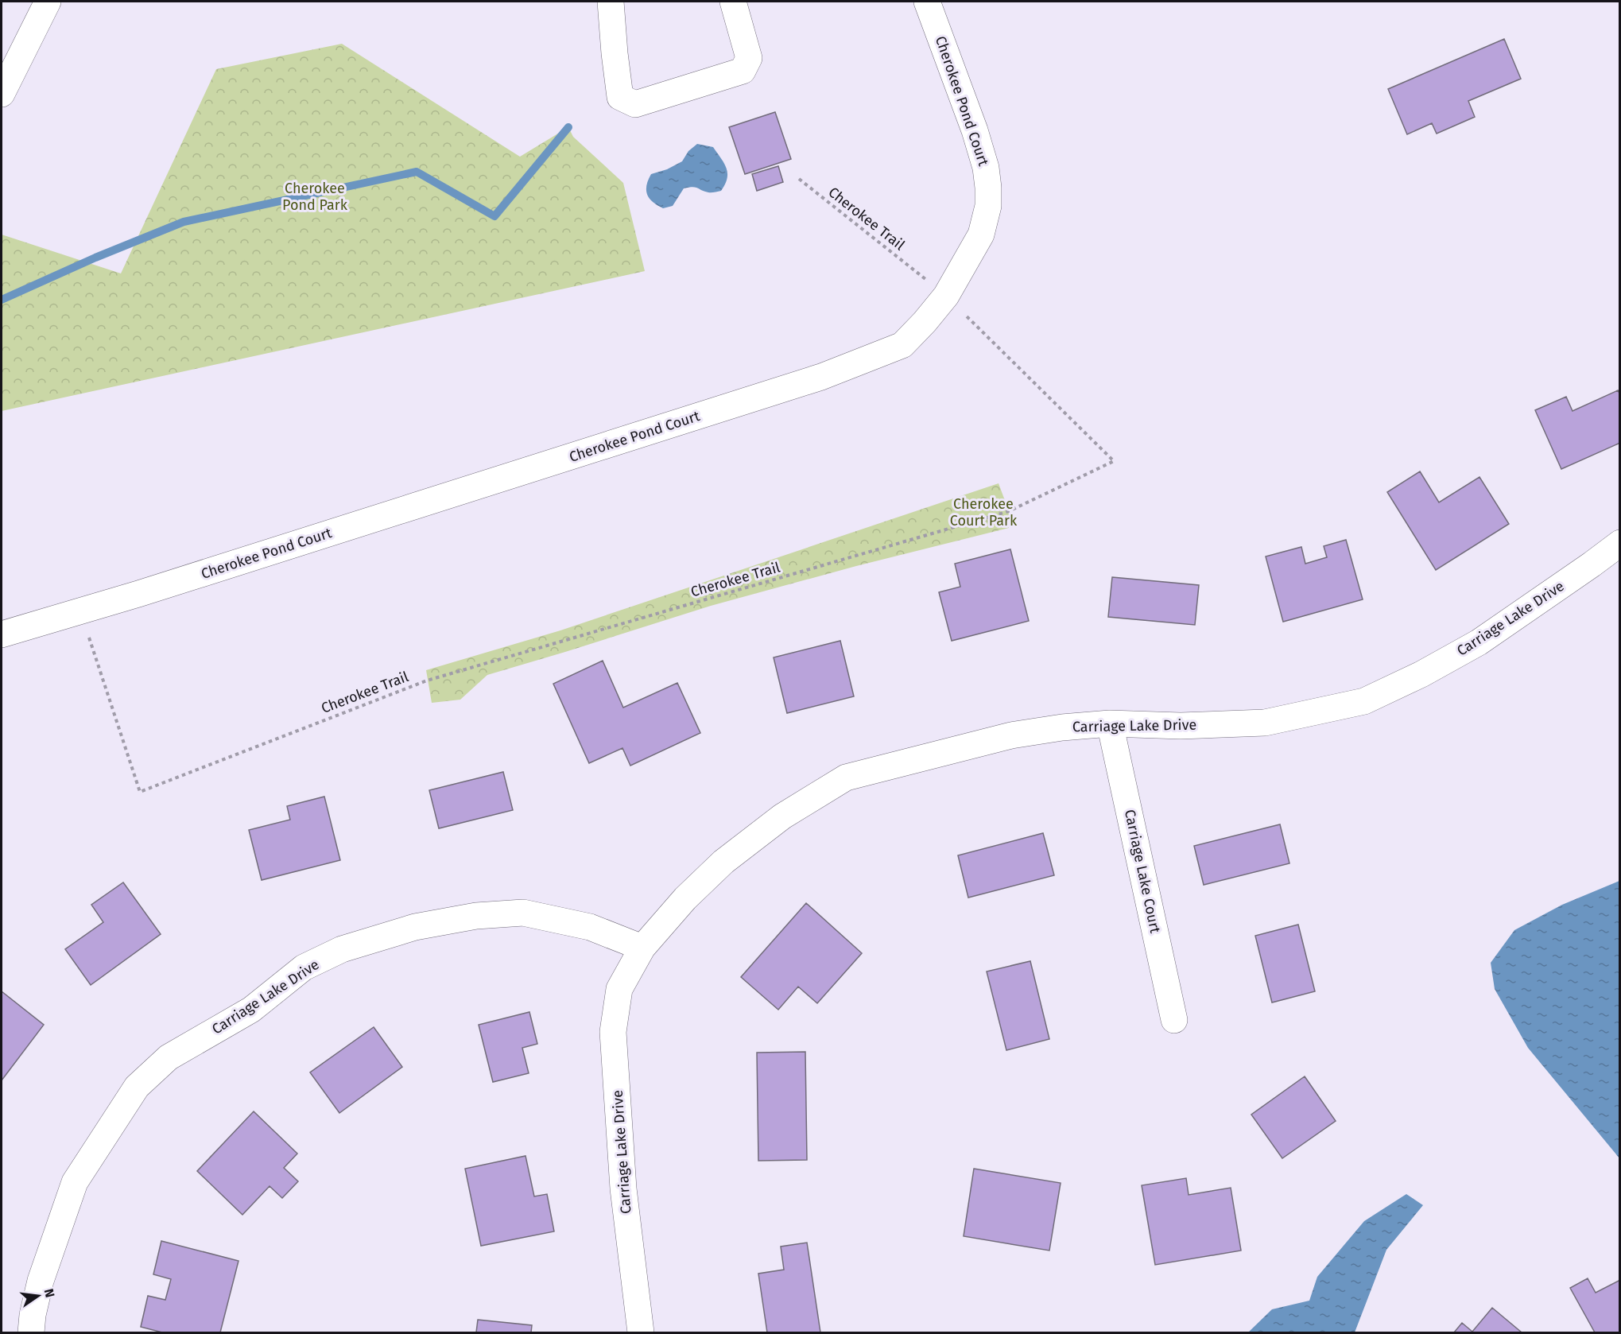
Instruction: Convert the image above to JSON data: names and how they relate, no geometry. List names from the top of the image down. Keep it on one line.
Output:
{"streets":{"street":["Cherokee Pond Court","Carriage Lake Drive","Carriage Lake Court"],"path":["Cherokee Trail"]},"crossings":[["Cherokee Pond Court","Cherokee Trail"],["Carriage Lake Drive","Carriage Lake Court"]],"parks":["Cherokee Pond Park","Cherokee Court Park"],"north":"right"}
